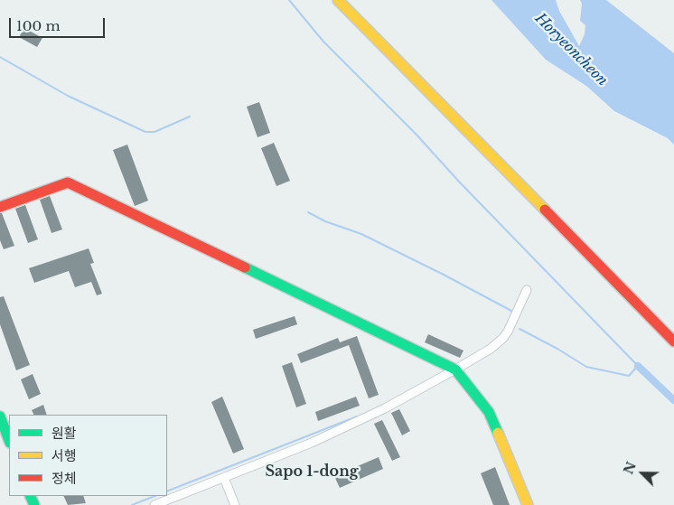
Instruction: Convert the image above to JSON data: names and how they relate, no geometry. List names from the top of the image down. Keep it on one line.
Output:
{"districts":["Sapo 1-dong"],"water":["Horyeoncheon"],"legend":["원활","서행","정체"],"scale_bar":"100 m","north":"top left"}
